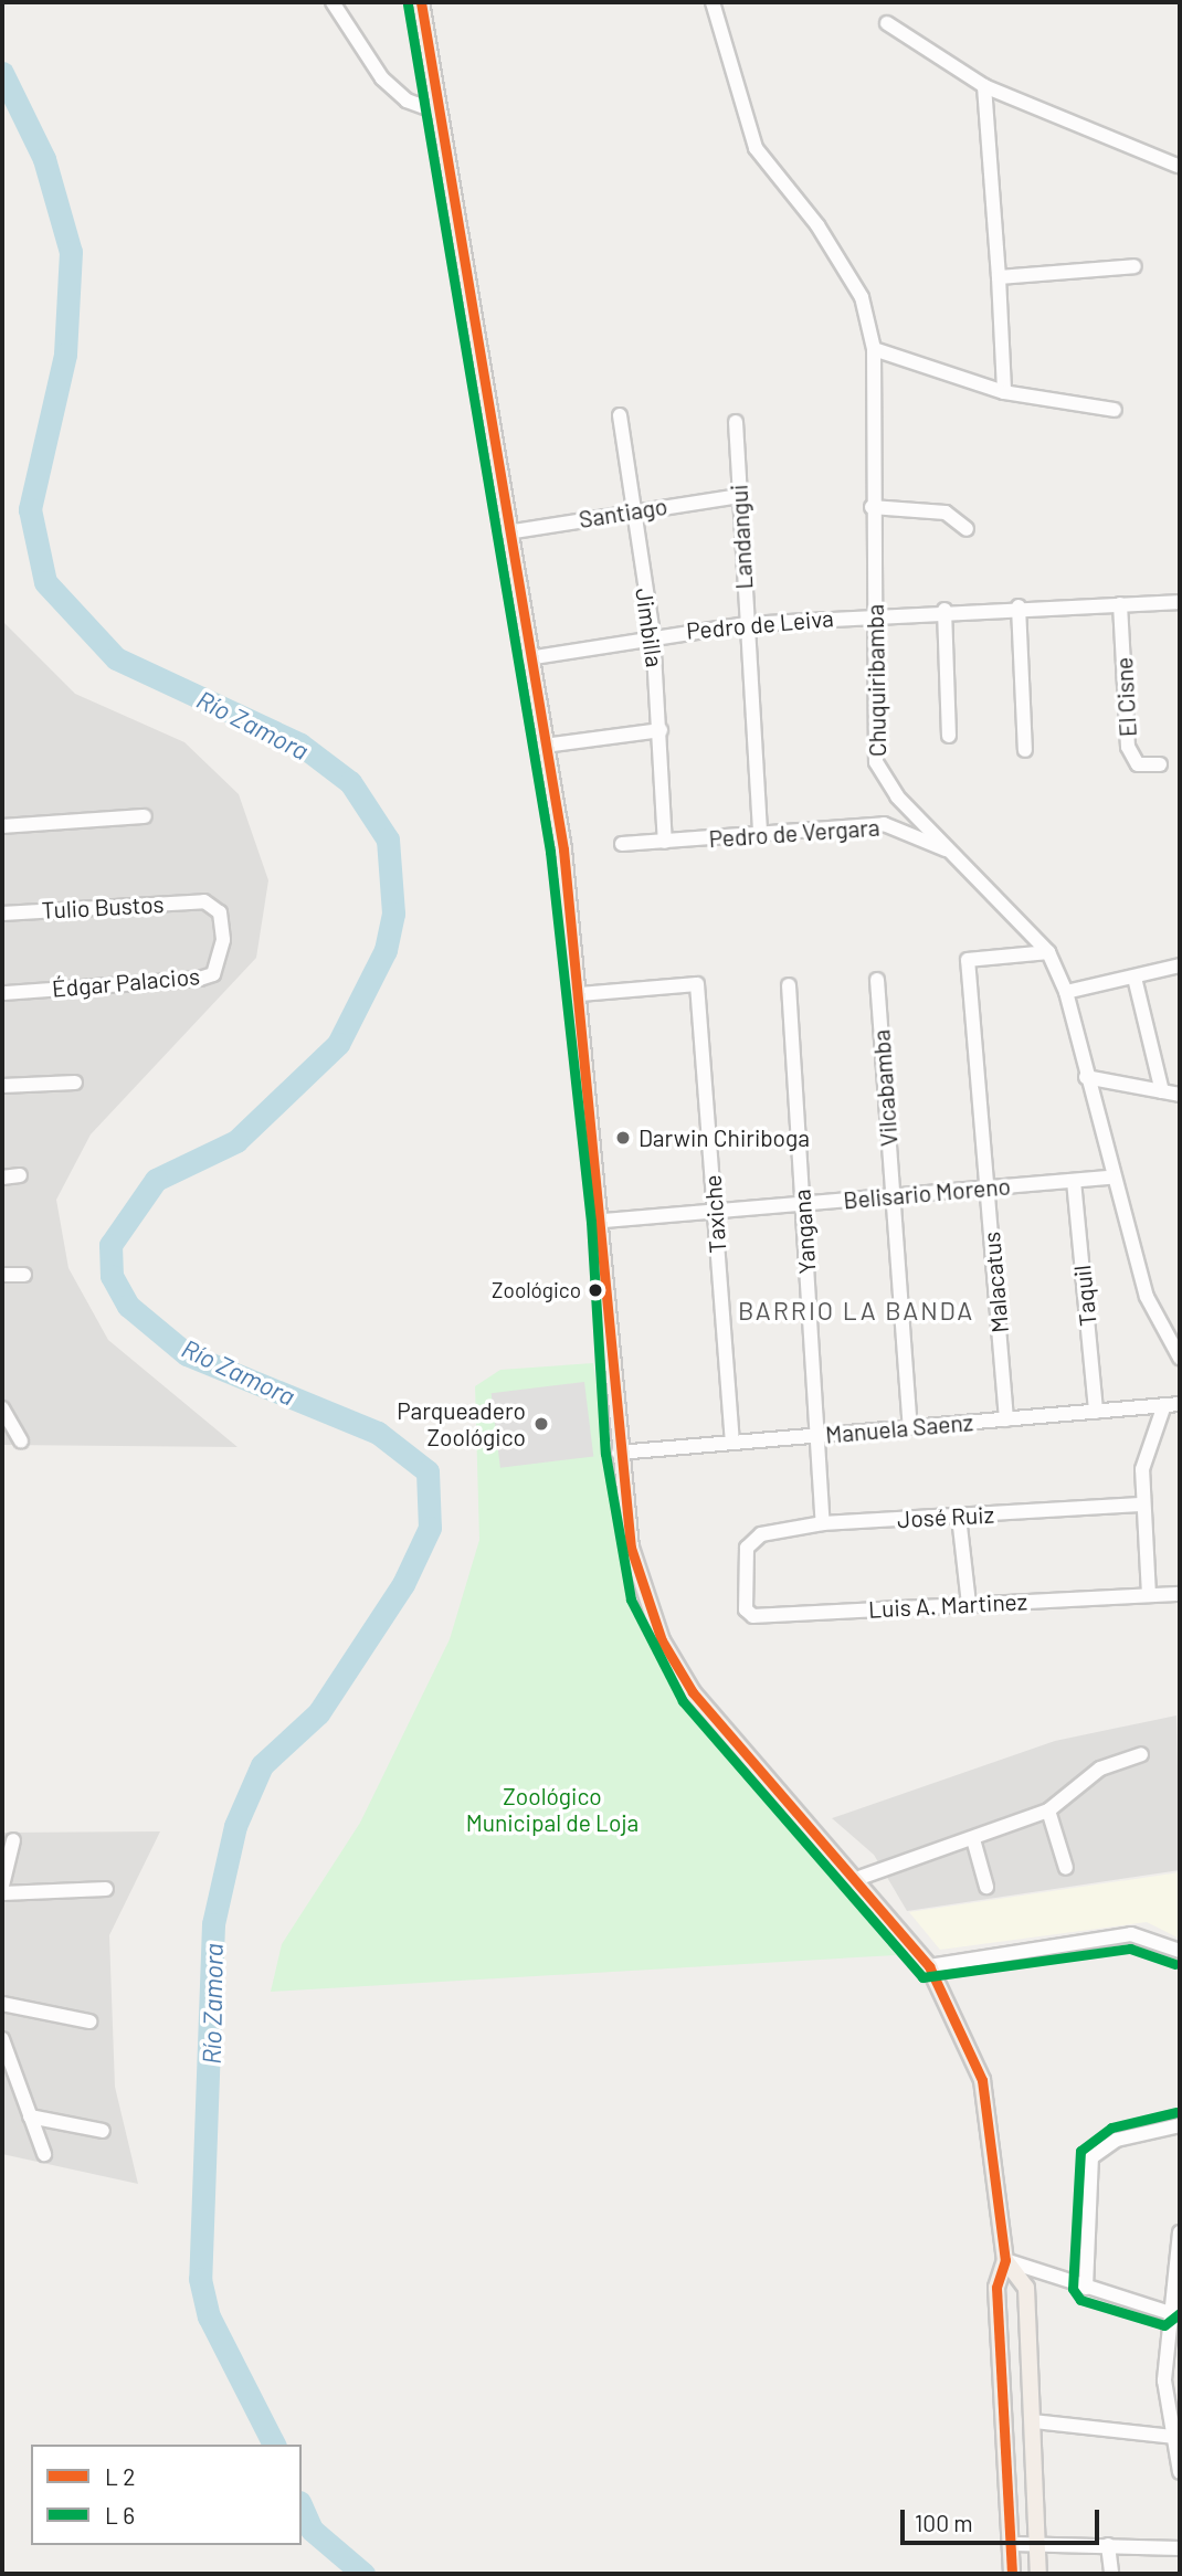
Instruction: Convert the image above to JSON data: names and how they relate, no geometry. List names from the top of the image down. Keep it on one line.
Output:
{"streets":{"street":["Santiago","Landangui","Pedro de Leiva","Jimbilla","Chuquiribamba","El Cisne","Pedro de Vergara","Tulio Bustos","Édgar Palacios","Vilcabamba","Belisario Moreno","Taxiche","Yangana","Malacatus","Taquil","Manuela Saenz","José Ruiz","Luis A. Martinez"]},"crossings":[["Santiago","Landangui"],["Santiago","Jimbilla"],["Landangui","Pedro de Leiva"],["Landangui","Pedro de Vergara"],["Pedro de Leiva","Jimbilla"],["Pedro de Leiva","Chuquiribamba"],["Pedro de Leiva","El Cisne"],["Jimbilla","Pedro de Vergara"],["Chuquiribamba","Pedro de Vergara"],["Chuquiribamba","Belisario Moreno"],["Chuquiribamba","Malacatus"],["Tulio Bustos","Édgar Palacios"],["Vilcabamba","Belisario Moreno"],["Vilcabamba","Manuela Saenz"],["Belisario Moreno","Taxiche"],["Belisario Moreno","Yangana"],["Belisario Moreno","Malacatus"],["Belisario Moreno","Taquil"],["Taxiche","Manuela Saenz"],["Yangana","Manuela Saenz"],["Yangana","José Ruiz"],["Malacatus","Manuela Saenz"],["Taquil","Manuela Saenz"],["José Ruiz","Luis A. Martinez"]],"districts":["BARRIO LA BANDA"],"water":["Río Zamora"],"parks":["Zoológico Municipal de Loja"],"places":["Darwin Chiriboga","Zoológico","Parqueadero Zoológico"],"legend":["L 2","L 6"],"scale_bar":"100 m"}
